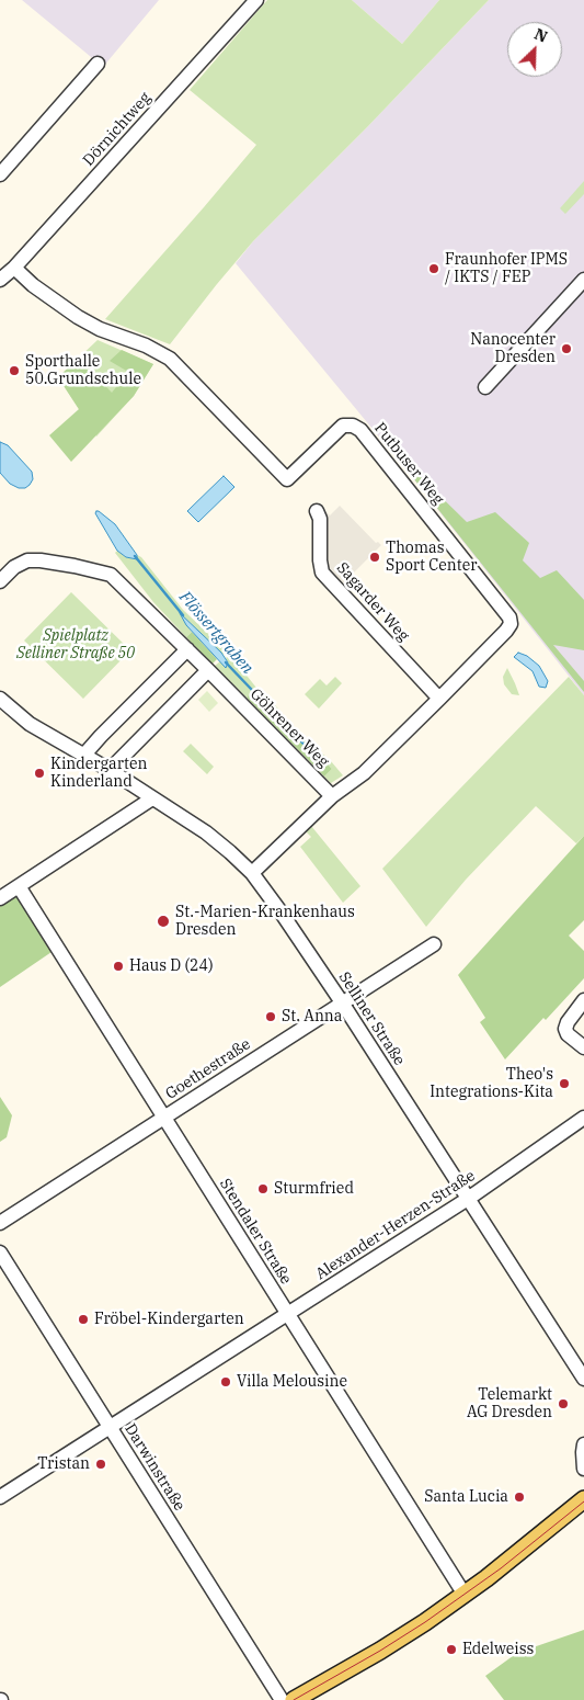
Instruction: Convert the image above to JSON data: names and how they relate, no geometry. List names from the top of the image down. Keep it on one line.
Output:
{"streets":{"street":["Dörnichtweg","Putbuser Weg","Sagarder Weg","Göhrener Weg","Selliner Straße","Goethestraße","Alexander-Herzen-Straße","Stendaler Straße","Darwinstraße"]},"crossings":[["Dörnichtweg","Putbuser Weg"],["Putbuser Weg","Sagarder Weg"],["Putbuser Weg","Göhrener Weg"],["Selliner Straße","Goethestraße"],["Selliner Straße","Alexander-Herzen-Straße"],["Goethestraße","Stendaler Straße"],["Alexander-Herzen-Straße","Stendaler Straße"],["Alexander-Herzen-Straße","Darwinstraße"]],"water":["Flössertgraben"],"parks":["Spielplatz Selliner Straße 50"],"places":["Fraunhofer IPMS / IKTS / FEP","Nanocenter Dresden","Sporthalle 50.Grundschule","Thomas Sport Center","Kindergarten Kinderland","St.-Marien-Krankenhaus Dresden","Haus D (24)","St. Anna","Theo's Integrations-Kita","Sturmfried","Fröbel-Kindergarten","Villa Melousine","Telemarkt AG Dresden","Tristan","Santa Lucia","Edelweiss"],"north":"top right"}
